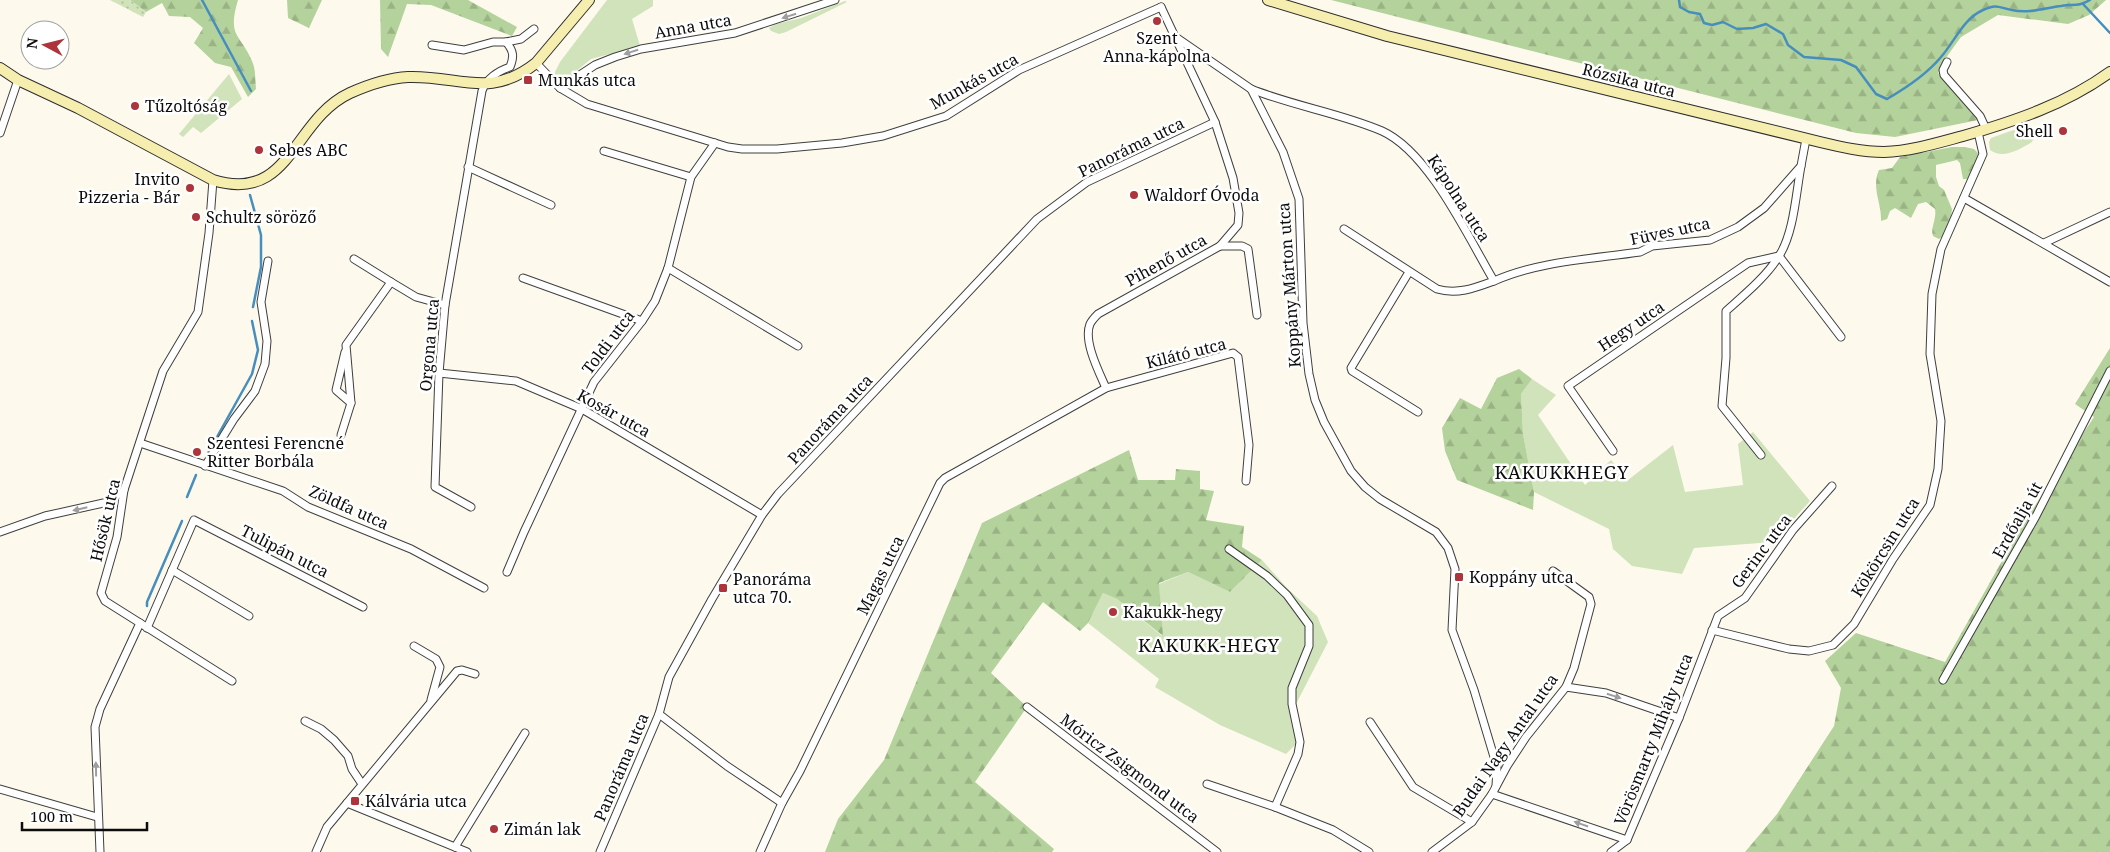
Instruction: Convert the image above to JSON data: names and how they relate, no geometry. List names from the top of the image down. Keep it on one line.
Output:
{"streets":{"main road":["Rózsika utca"],"street":["Anna utca","Munkás utca","Panoráma utca","Kápolna utca","Füves utca","Pihenő utca","Koppány Márton utca","Hegy utca","Toldi utca","Orgona utca","Kilátó utca","Kosár utca","Zöldfa utca","Hősök utca","Erdőalja út","Kökörcsin utca","Tulipán utca","Gerinc utca","Magas utca","Vörösmarty Mihály utca","Budai Nagy Antal utca","Móricz Zsigmond utca"]},"crossings":[["Anna utca","Munkás utca"],["Rózsika utca","Kökörcsin utca"],["Munkás utca","Pihenő utca"],["Munkás utca","Toldi utca"],["Panoráma utca","Pihenő utca"],["Panoráma utca","Kosár utca"],["Kápolna utca","Füves utca"],["Kápolna utca","Koppány Márton utca"],["Pihenő utca","Koppány Márton utca"],["Pihenő utca","Kilátó utca"],["Pihenő utca","Magas utca"],["Koppány Márton utca","Budai Nagy Antal utca"],["Toldi utca","Kosár utca"],["Orgona utca","Kosár utca"],["Kilátó utca","Magas utca"],["Zöldfa utca","Hősök utca"],["Kökörcsin utca","Gerinc utca"],["Kökörcsin utca","Vörösmarty Mihály utca"],["Gerinc utca","Vörösmarty Mihály utca"]],"one_way":["Anna utca"],"districts":["KAKUKKHEGY","KAKUKK-HEGY"],"places":{"other":["Szent Anna-kápolna","Tűzoltóság","Shell","Sebes ABC","Invito Pizzeria - Bár","Waldorf Óvoda","Schultz söröző","Szentesi Ferencné Ritter Borbála","Kakukk-hegy","Zimán lak"],"transit":["Munkás utca","Koppány utca","Panoráma utca 70.","Kálvária utca"]},"scale_bar":"100 m","north":"left"}
